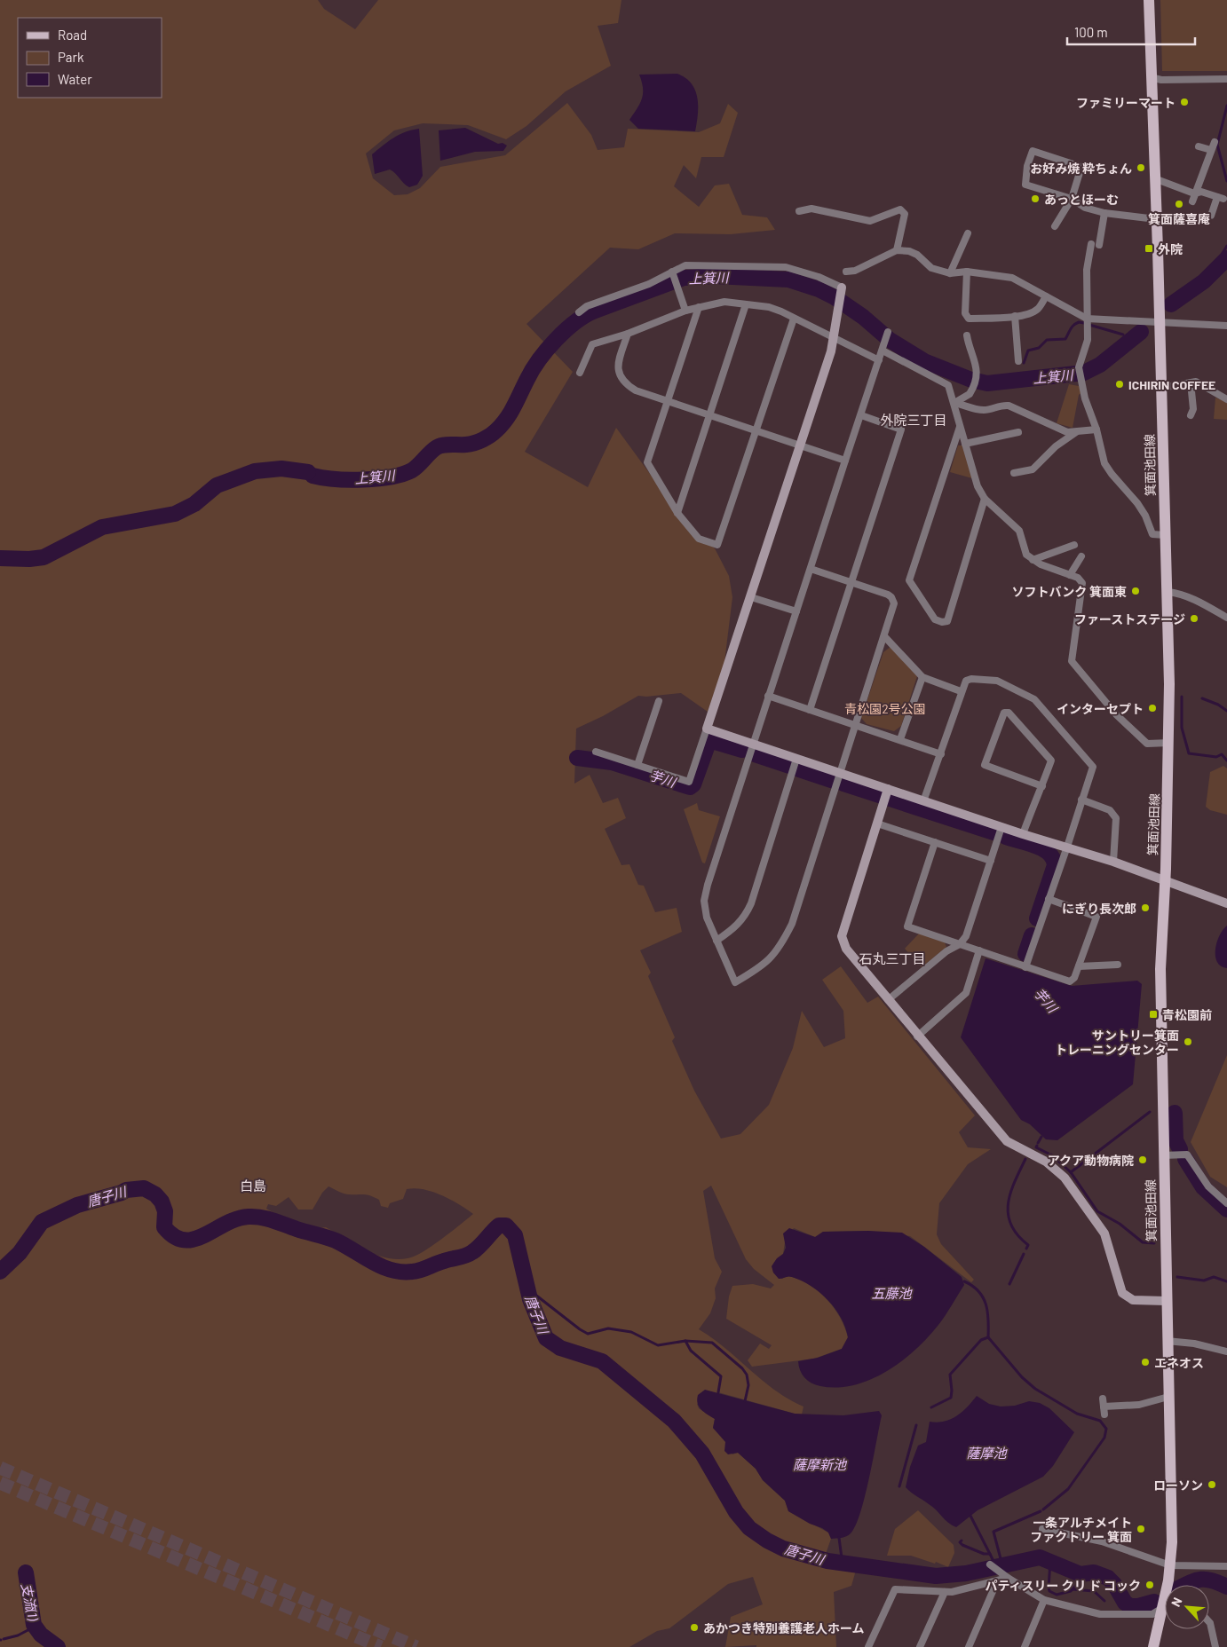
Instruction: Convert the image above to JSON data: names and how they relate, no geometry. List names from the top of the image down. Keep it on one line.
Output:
{"streets":{"main road":["箕面池田線"]},"districts":["外院三丁目","石丸三丁目","白島"],"water":["上箕川","芋川","唐子川","五藤池","薩摩池","薩摩新池","支流(1)"],"parks":["青松園2号公園"],"places":{"other":["ファミリーマート","お好み焼 粋ちょん","あっとほーむ","箕面薩喜庵","ICHIRIN COFFEE","ソフトバンク 箕面東","ファーストステージ","インターセプト","にぎり長次郎","サントリー箕面 トレーニングセンター","アクア動物病院","エネオス","ローソン","一条アルチメイト ファクトリー 箕面","パティスリー クリ ド コック","あかつき特別養護老人ホーム"],"transit":["外院","青松園前"]},"legend":["Road","Park","Water"],"scale_bar":"100 m","north":"top left"}
